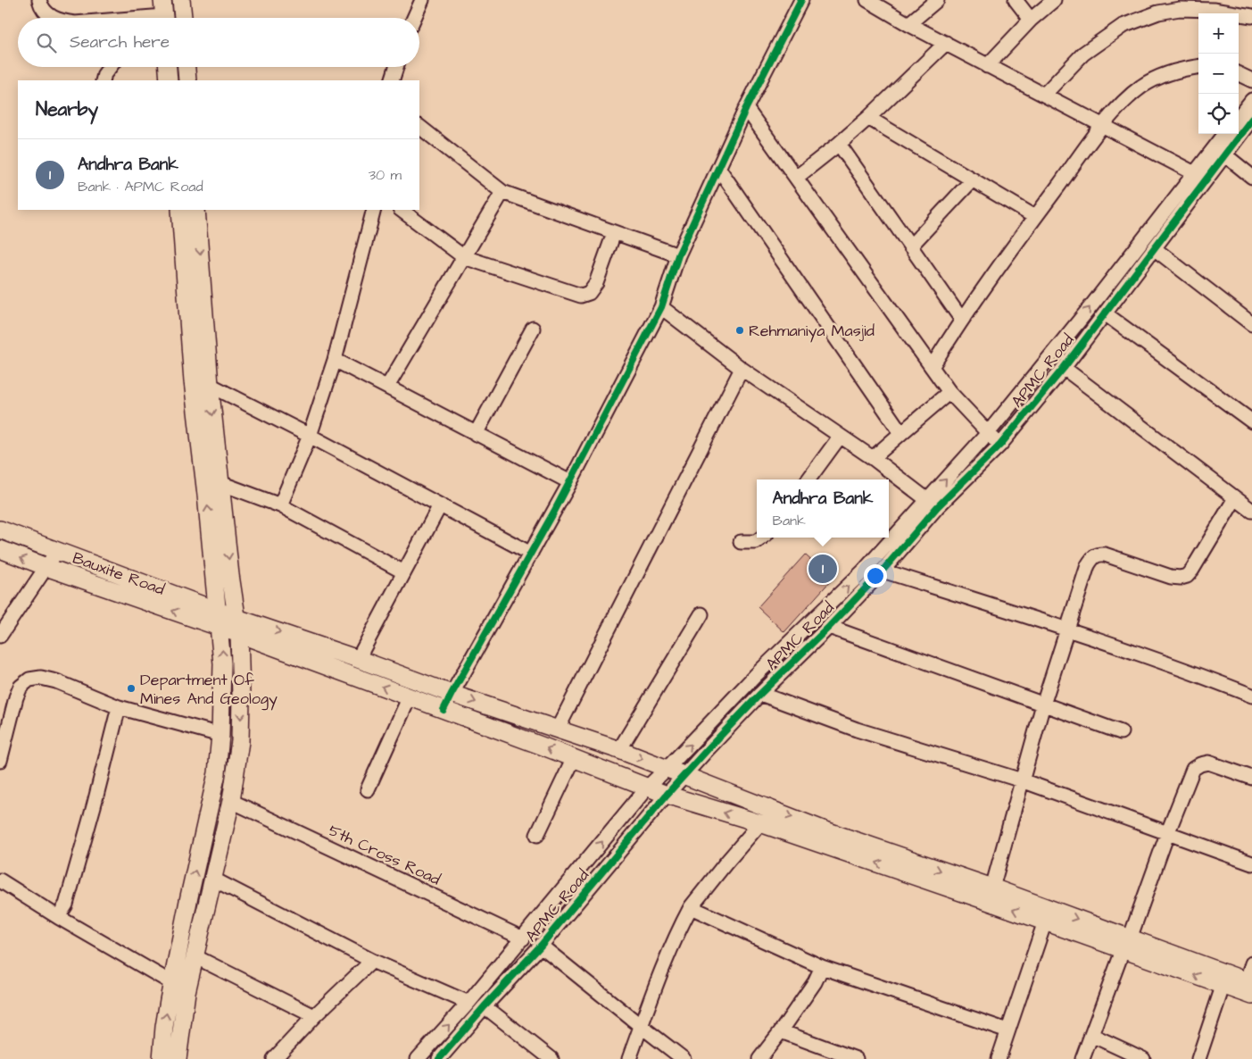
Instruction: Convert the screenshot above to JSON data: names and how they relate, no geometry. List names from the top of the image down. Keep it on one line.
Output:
{"streets":{"main road":["Bauxite Road"],"street":["APMC Road","5th Cross Road"]},"crossings":[["APMC Road","5th Cross Road"]],"places":["Rehmaniya Masjid","Department Of Mines And Geology"],"page":{"map_buttons":["+","−"],"search":"Search here","heading":"Nearby","list":[{"mark":"1","name":"Andhra Bank","note":"Bank · APMC Road","value":"30 m"}],"popup":["Andhra Bank","Bank"],"pins":"1"}}
